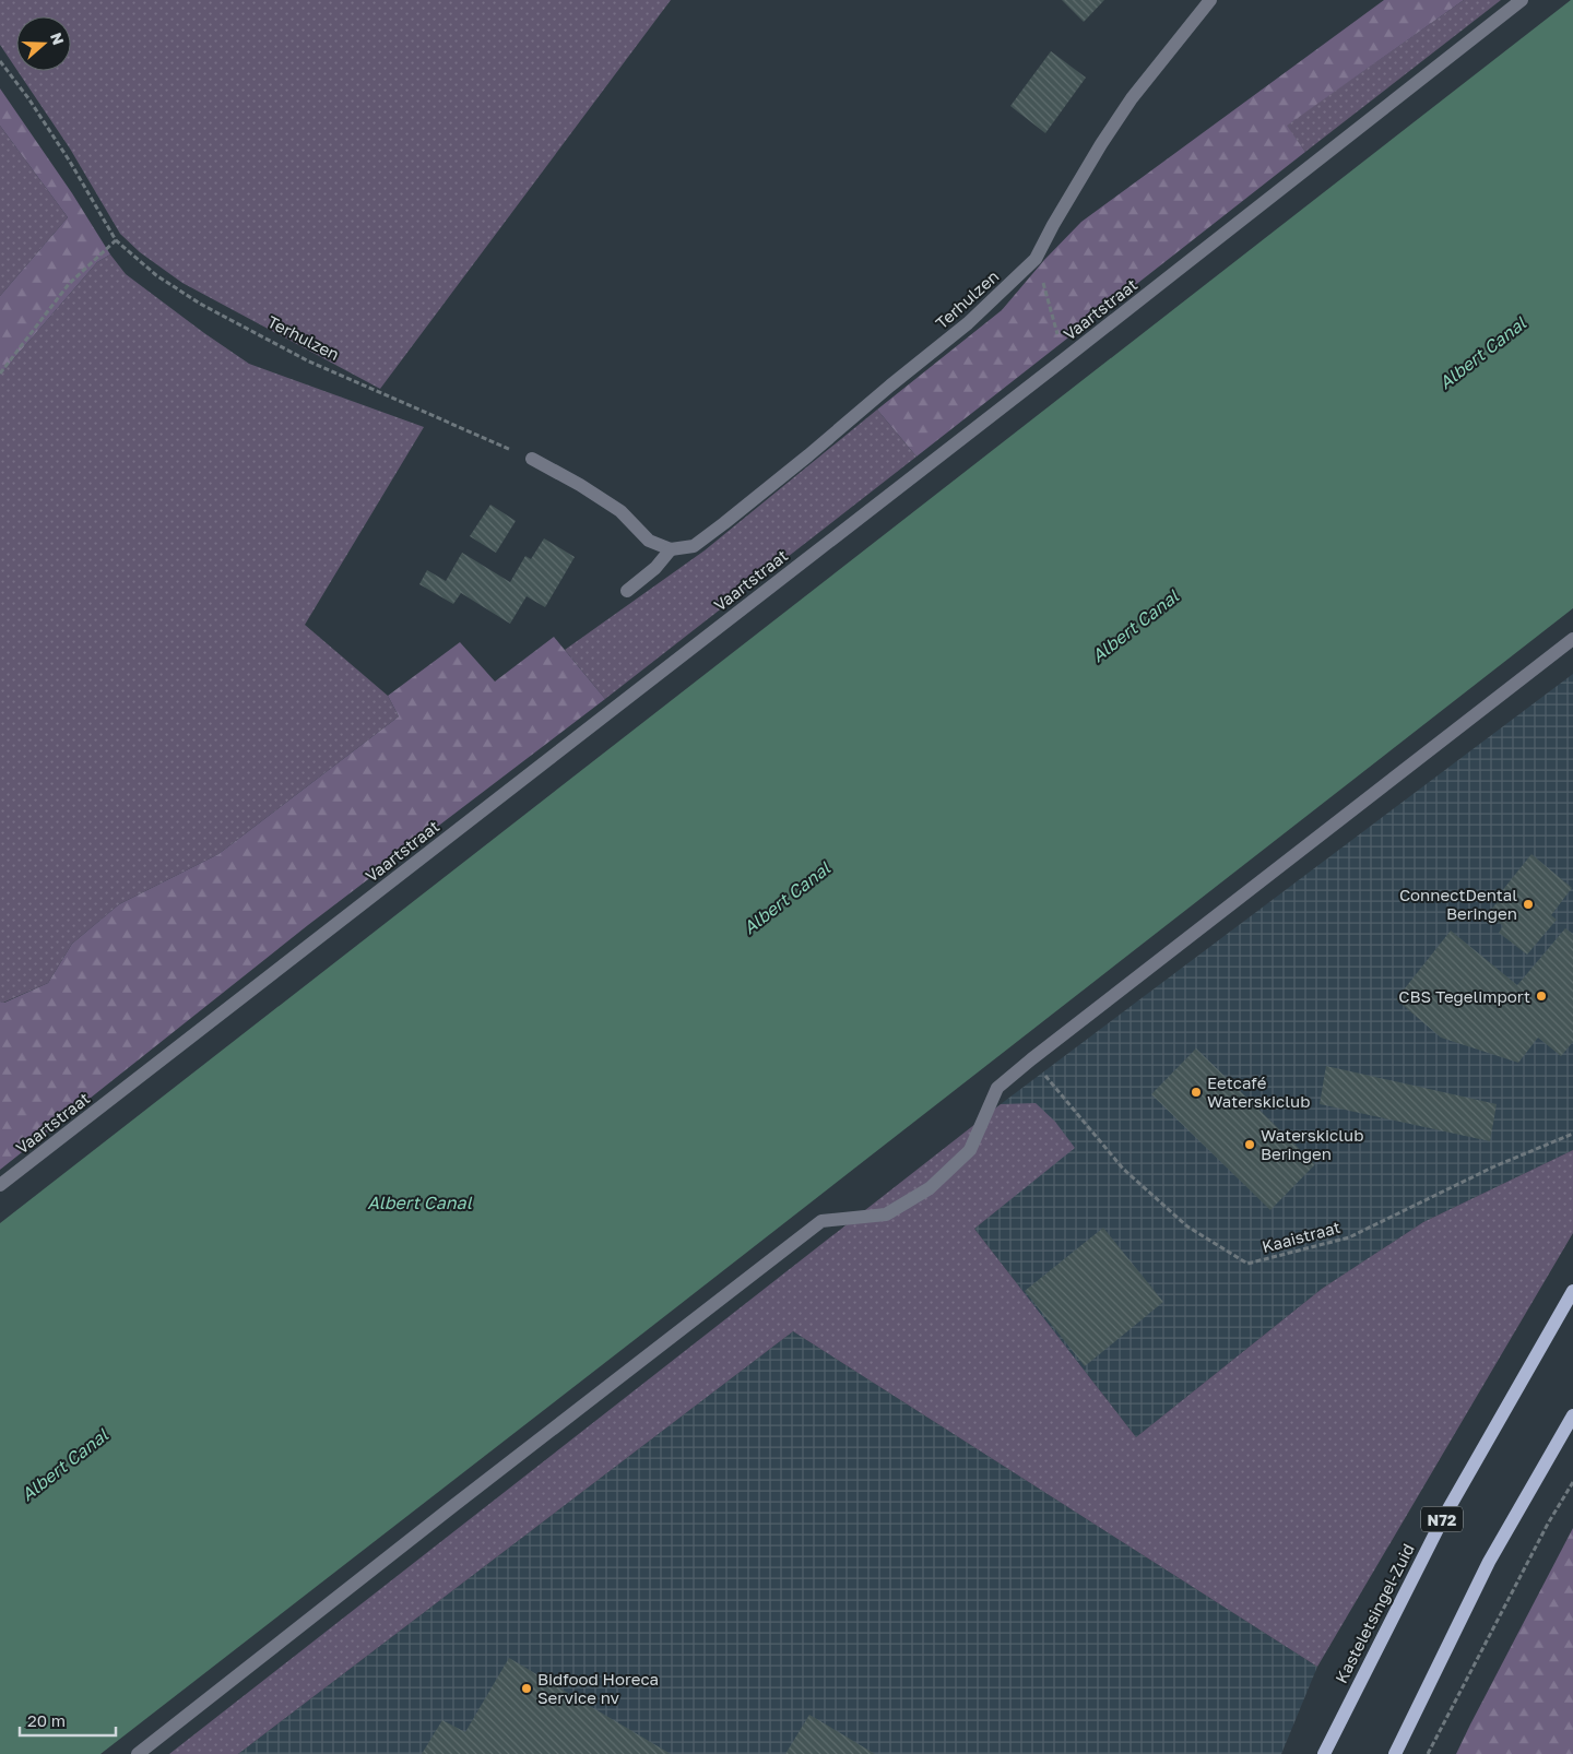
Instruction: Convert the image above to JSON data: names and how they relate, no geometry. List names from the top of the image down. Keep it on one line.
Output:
{"streets":{"main road":["N72","Kasteletsingel-Zuid"],"street":["Terhulzen","Vaartstraat"],"path":["Kaaistraat"]},"water":["Albert Canal"],"places":["ConnectDental Beringen","CBS Tegelimport","Eetcafé Waterskiclub","Waterskiclub Beringen","Bidfood Horeca Service nv"],"scale_bar":"20 m","north":"right"}
